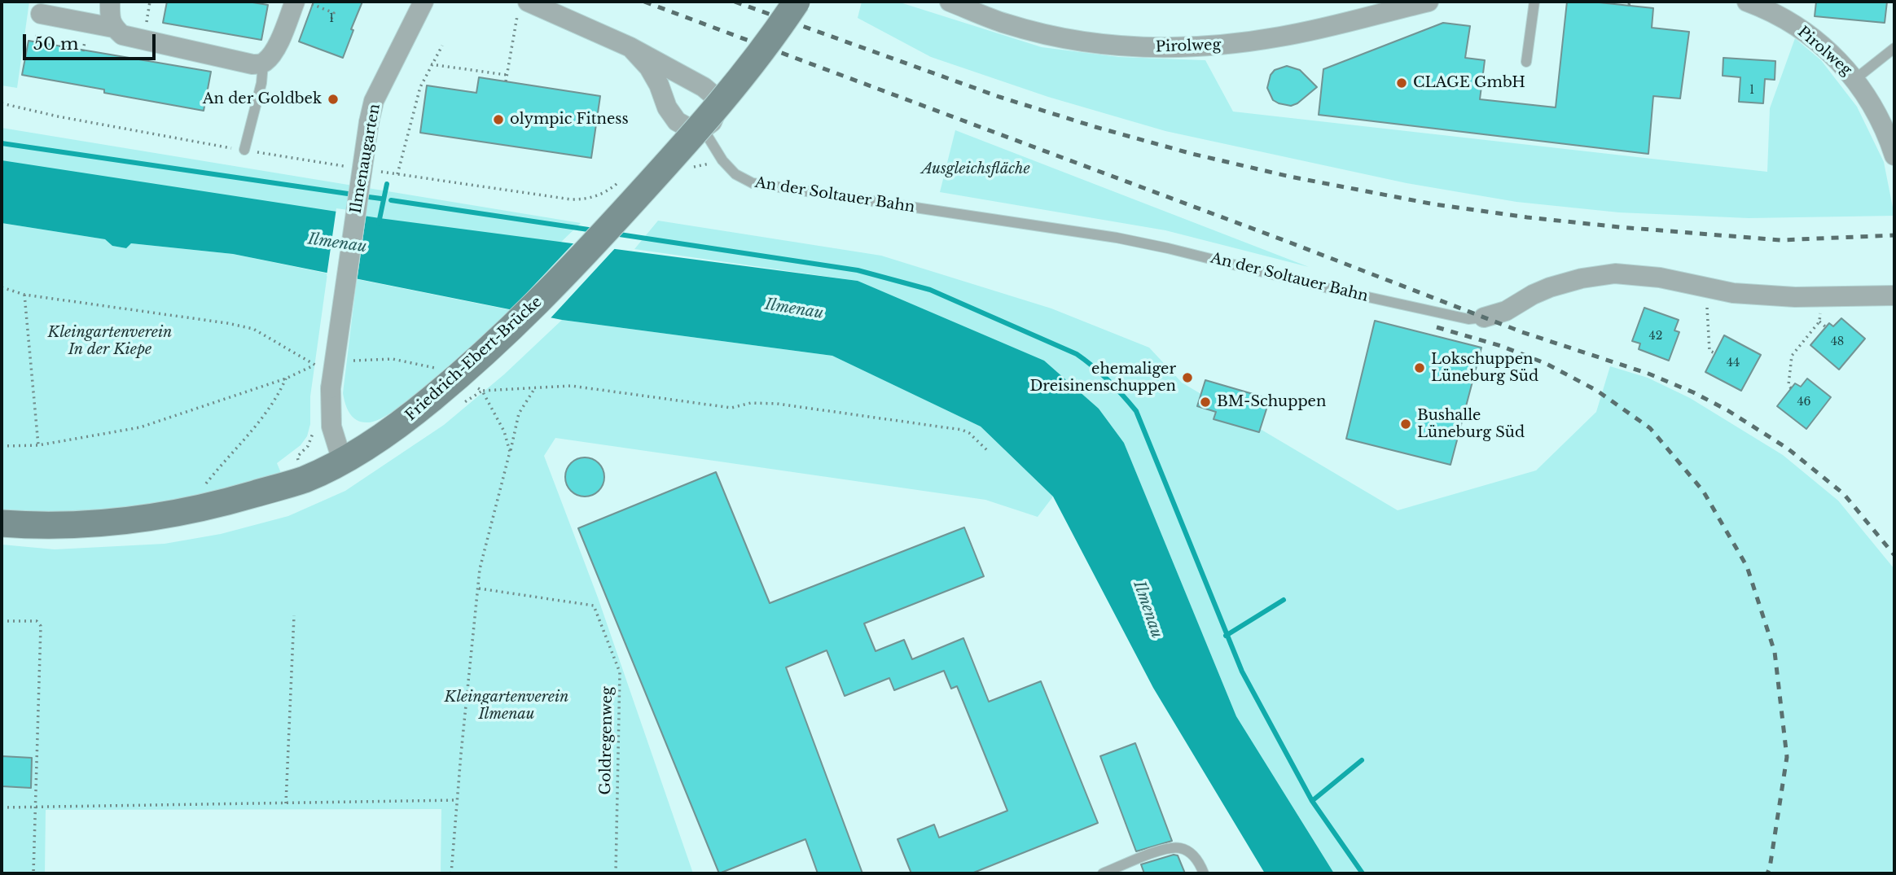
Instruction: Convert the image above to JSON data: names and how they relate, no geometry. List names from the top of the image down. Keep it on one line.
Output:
{"streets":{"main road":["Friedrich-Ebert-Brücke"],"street":["Pirolweg","Ilmenaugarten","An der Soltauer Bahn"],"path":["Goldregenweg"]},"crossings":[["Ilmenaugarten","Friedrich-Ebert-Brücke"]],"water":["Ilmenau"],"parks":["Ausgleichsfläche","Kleingartenverein In der Kiepe","Kleingartenverein Ilmenau"],"places":["CLAGE GmbH","An der Goldbek","olympic Fitness","Lokschuppen Lüneburg Süd","ehemaliger Dreisinenschuppen","BM-Schuppen","Bushalle Lüneburg Süd"],"house_numbers":["1","1","42","48","44","46"],"scale_bar":"50 m"}
